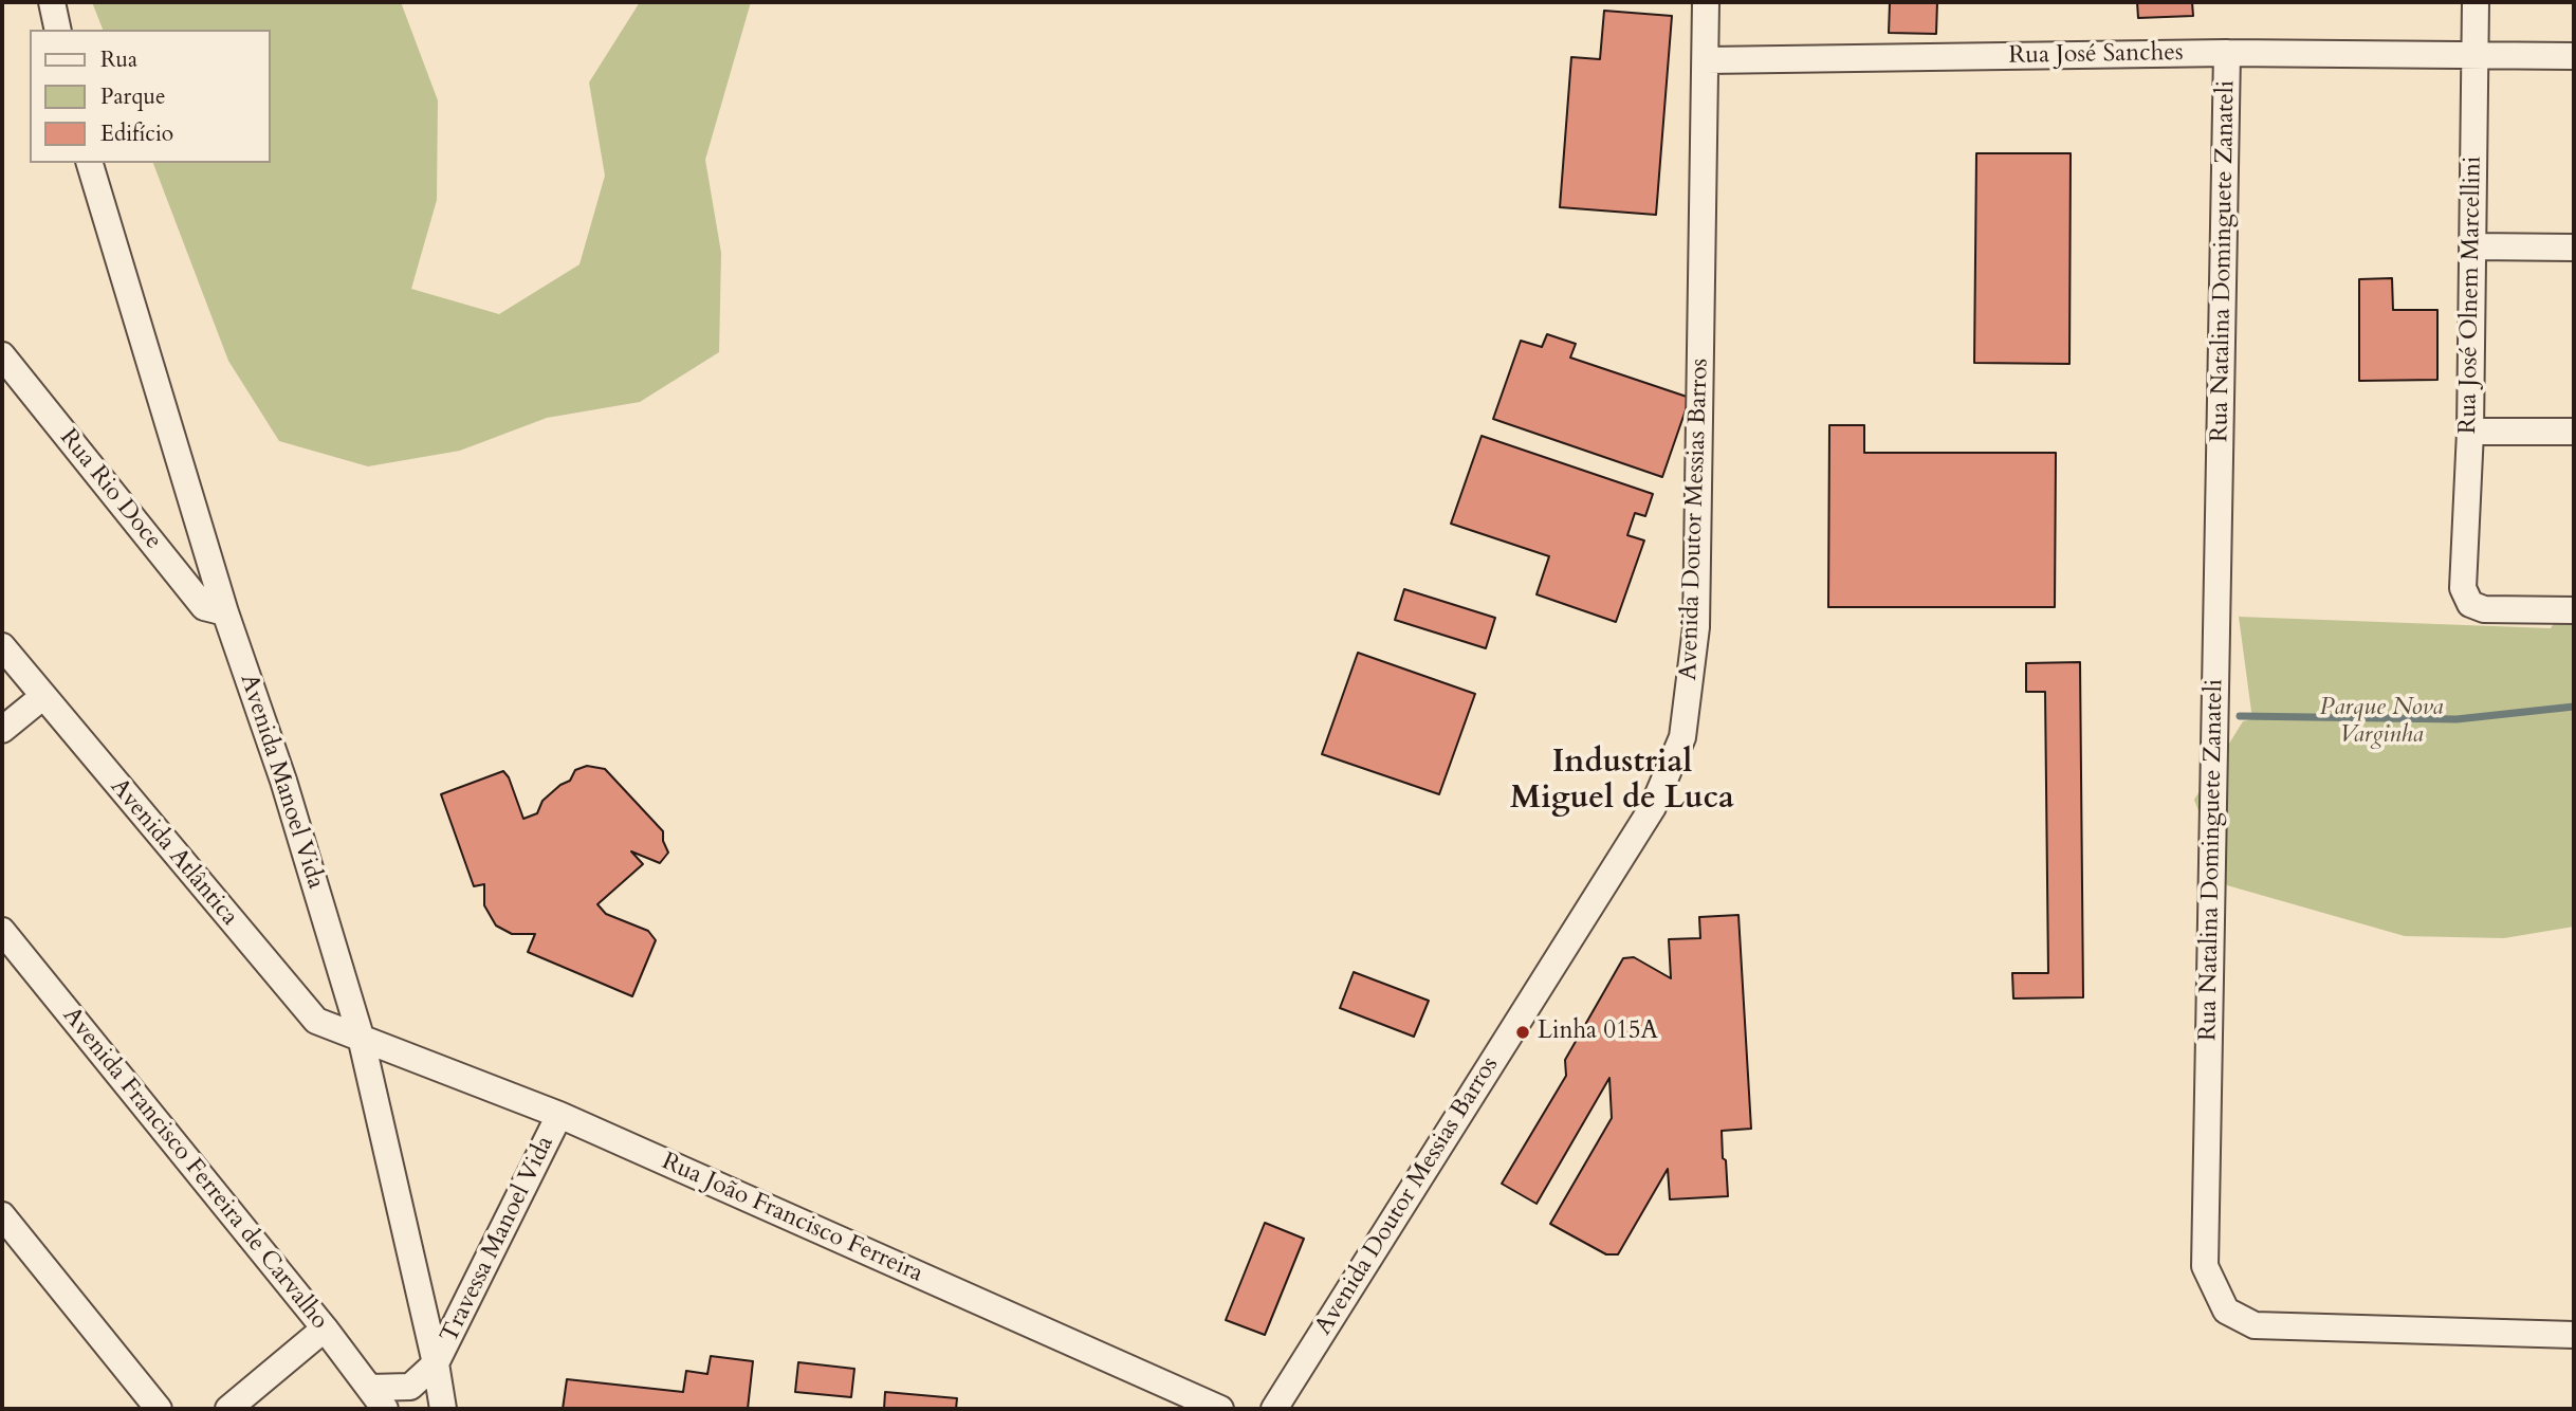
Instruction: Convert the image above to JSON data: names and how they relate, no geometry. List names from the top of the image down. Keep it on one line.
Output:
{"streets":{"street":["Rua José Sanches","Rua Natalina Dominguete Zanateli","Rua José Olnem Marcellini","Rua Rio Doce","Avenida Doutor Messias Barros","Avenida Manoel Vida","Avenida Atlântica","Avenida Francisco Ferreira de Carvalho","Rua João Francisco Ferreira","Travessa Manoel Vida"]},"crossings":[["Rua José Sanches","Rua Natalina Dominguete Zanateli"],["Rua José Sanches","Rua José Olnem Marcellini"],["Rua José Sanches","Avenida Doutor Messias Barros"],["Rua Rio Doce","Avenida Manoel Vida"],["Avenida Manoel Vida","Avenida Atlântica"],["Avenida Manoel Vida","Rua João Francisco Ferreira"],["Avenida Manoel Vida","Travessa Manoel Vida"],["Avenida Atlântica","Rua João Francisco Ferreira"],["Rua João Francisco Ferreira","Travessa Manoel Vida"]],"districts":["Industrial Miguel de Luca"],"parks":["Parque Nova Varginha"],"places":["Linha 015A"],"legend":["Rua","Parque","Edifício"]}
